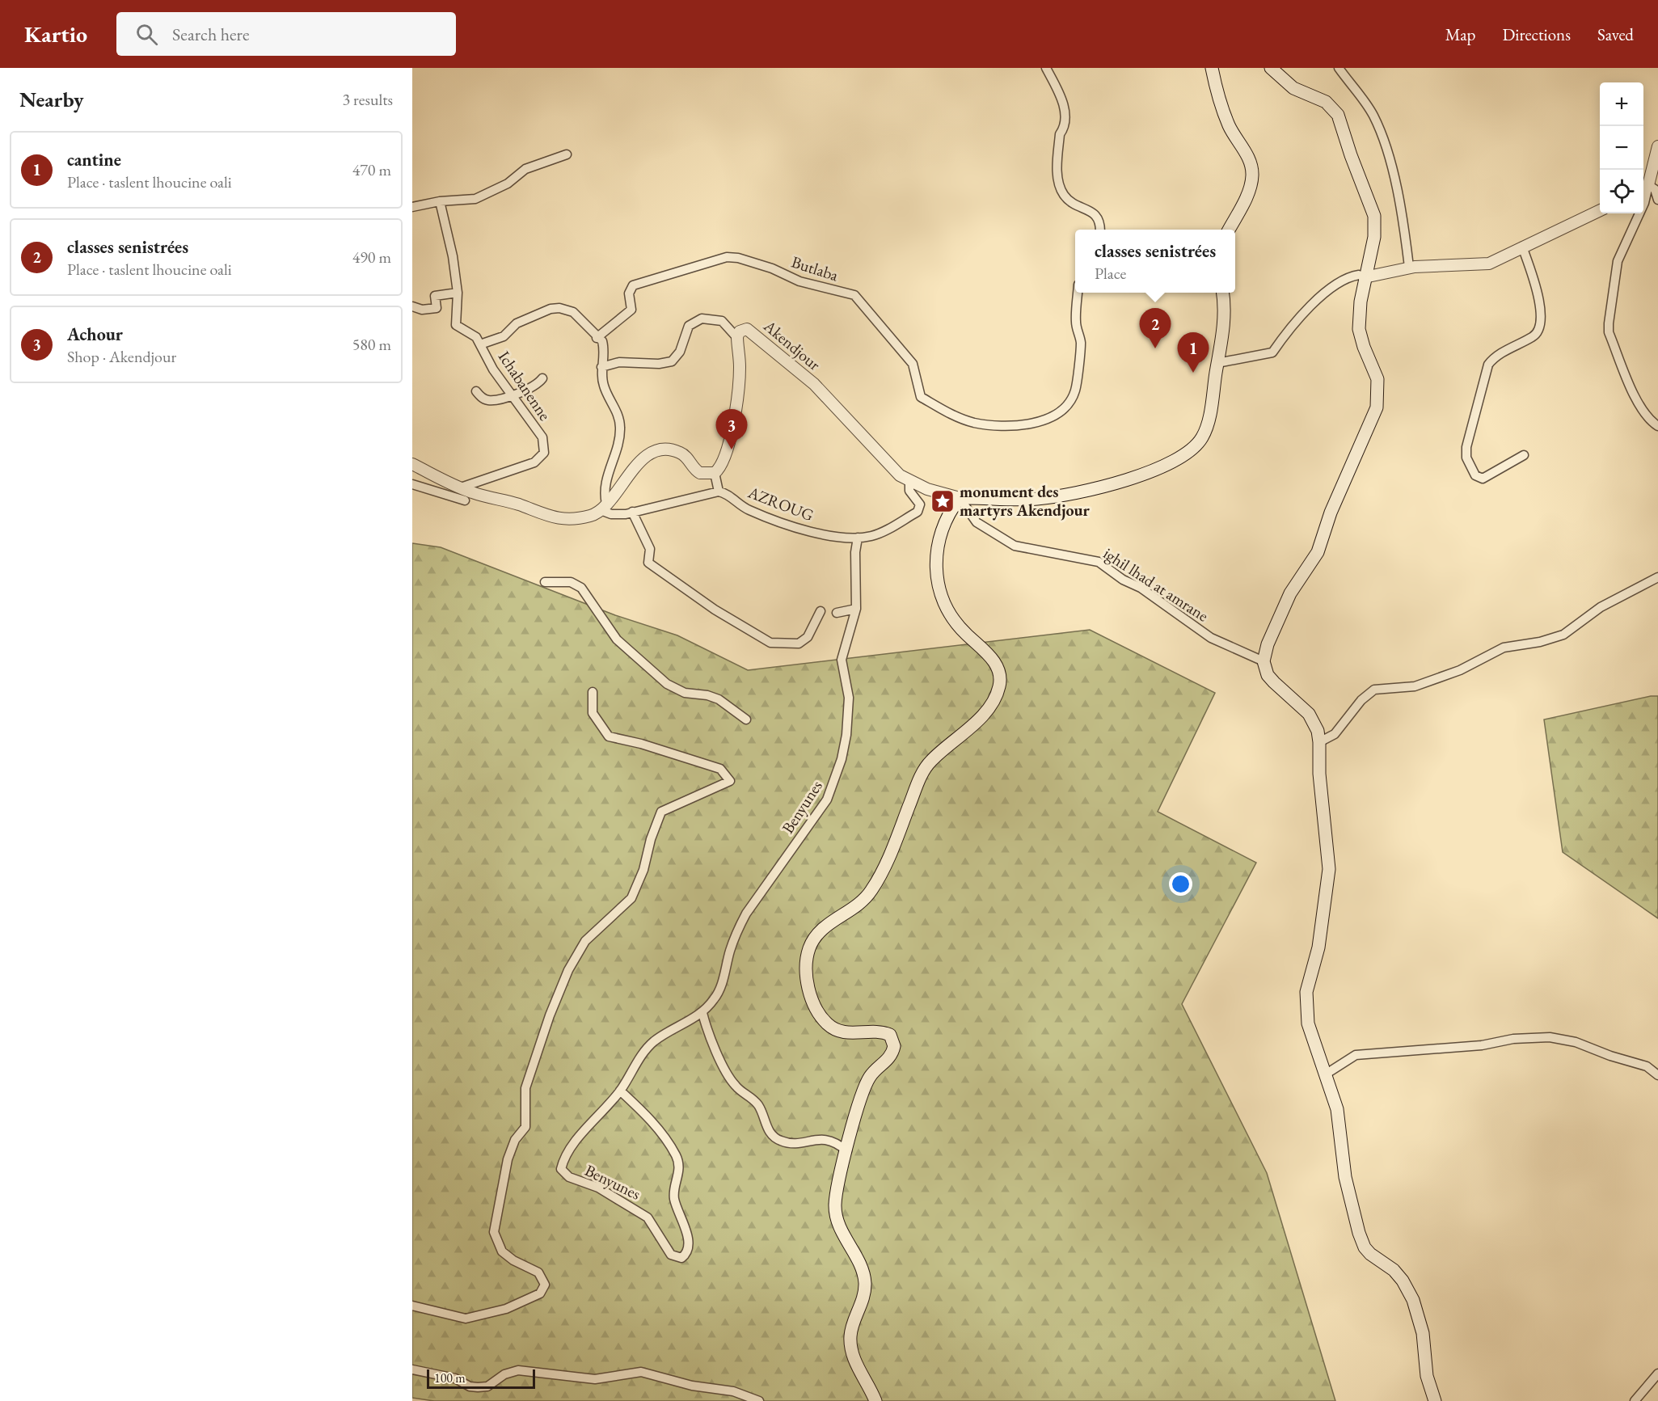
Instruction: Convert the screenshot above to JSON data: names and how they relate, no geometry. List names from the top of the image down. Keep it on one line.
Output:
{"streets":{"street":["Butlaba","Akendjour","Ichabanenne","AZROUG","ighil lhad at amrane","Benyunes"]},"crossings":[["Akendjour","AZROUG"],["Akendjour","ighil lhad at amrane"],["AZROUG","Benyunes"]],"places":{"place":["monument des martyrs Akendjour"]},"scale_bar":"100 m","page":{"header":"Kartio","search":"Search here","nav":["Map","Directions","Saved"],"heading":["Nearby","3 results"],"map_buttons":["+","−"],"list":[{"mark":"1","name":"cantine","note":"Place · taslent lhoucine oali","value":"470 m"},{"mark":"2","name":"classes senistrées","note":"Place · taslent lhoucine oali","value":"490 m"},{"mark":"3","name":"Achour","note":"Shop · Akendjour","value":"580 m"}],"popup":["classes senistrées","Place"],"pins":["2","1","3"],"scale":"100 m"}}
